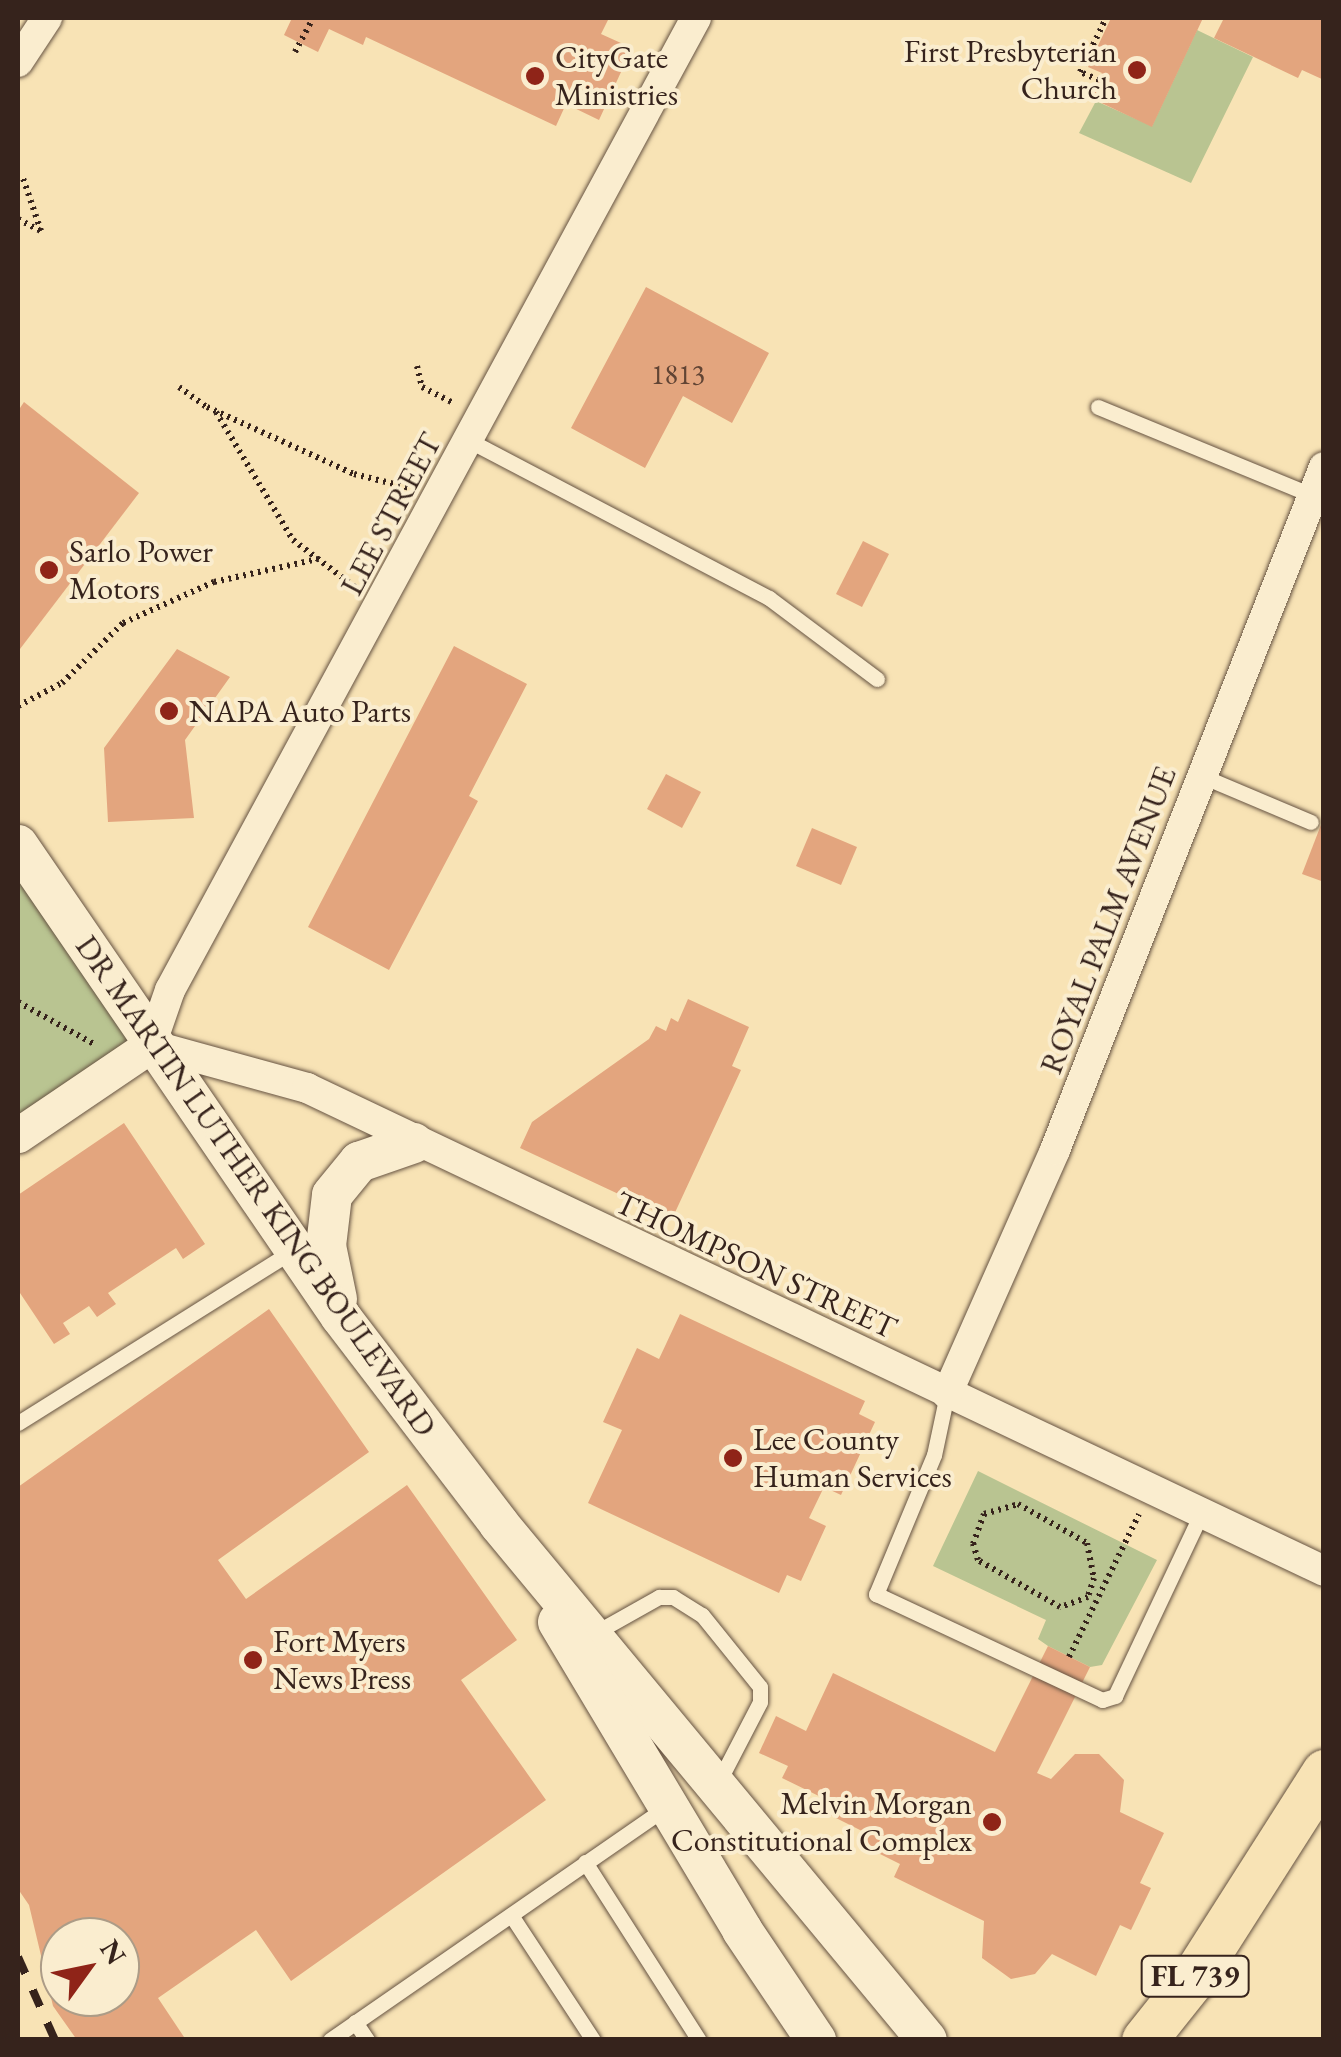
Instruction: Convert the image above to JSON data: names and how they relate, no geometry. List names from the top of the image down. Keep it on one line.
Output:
{"streets":{"main road":["DR MARTIN LUTHER KING BOULEVARD","FL 739"],"street":["LEE STREET","ROYAL PALM AVENUE","THOMPSON STREET"]},"crossings":[["LEE STREET","DR MARTIN LUTHER KING BOULEVARD"],["LEE STREET","THOMPSON STREET"],["ROYAL PALM AVENUE","THOMPSON STREET"],["DR MARTIN LUTHER KING BOULEVARD","THOMPSON STREET"]],"places":["First Presbyterian Church","CityGate Ministries","Sarlo Power Motors","NAPA Auto Parts","Lee County Human Services","Fort Myers News Press","Melvin Morgan Constitutional Complex"],"house_numbers":["1813"],"north":"top right"}
